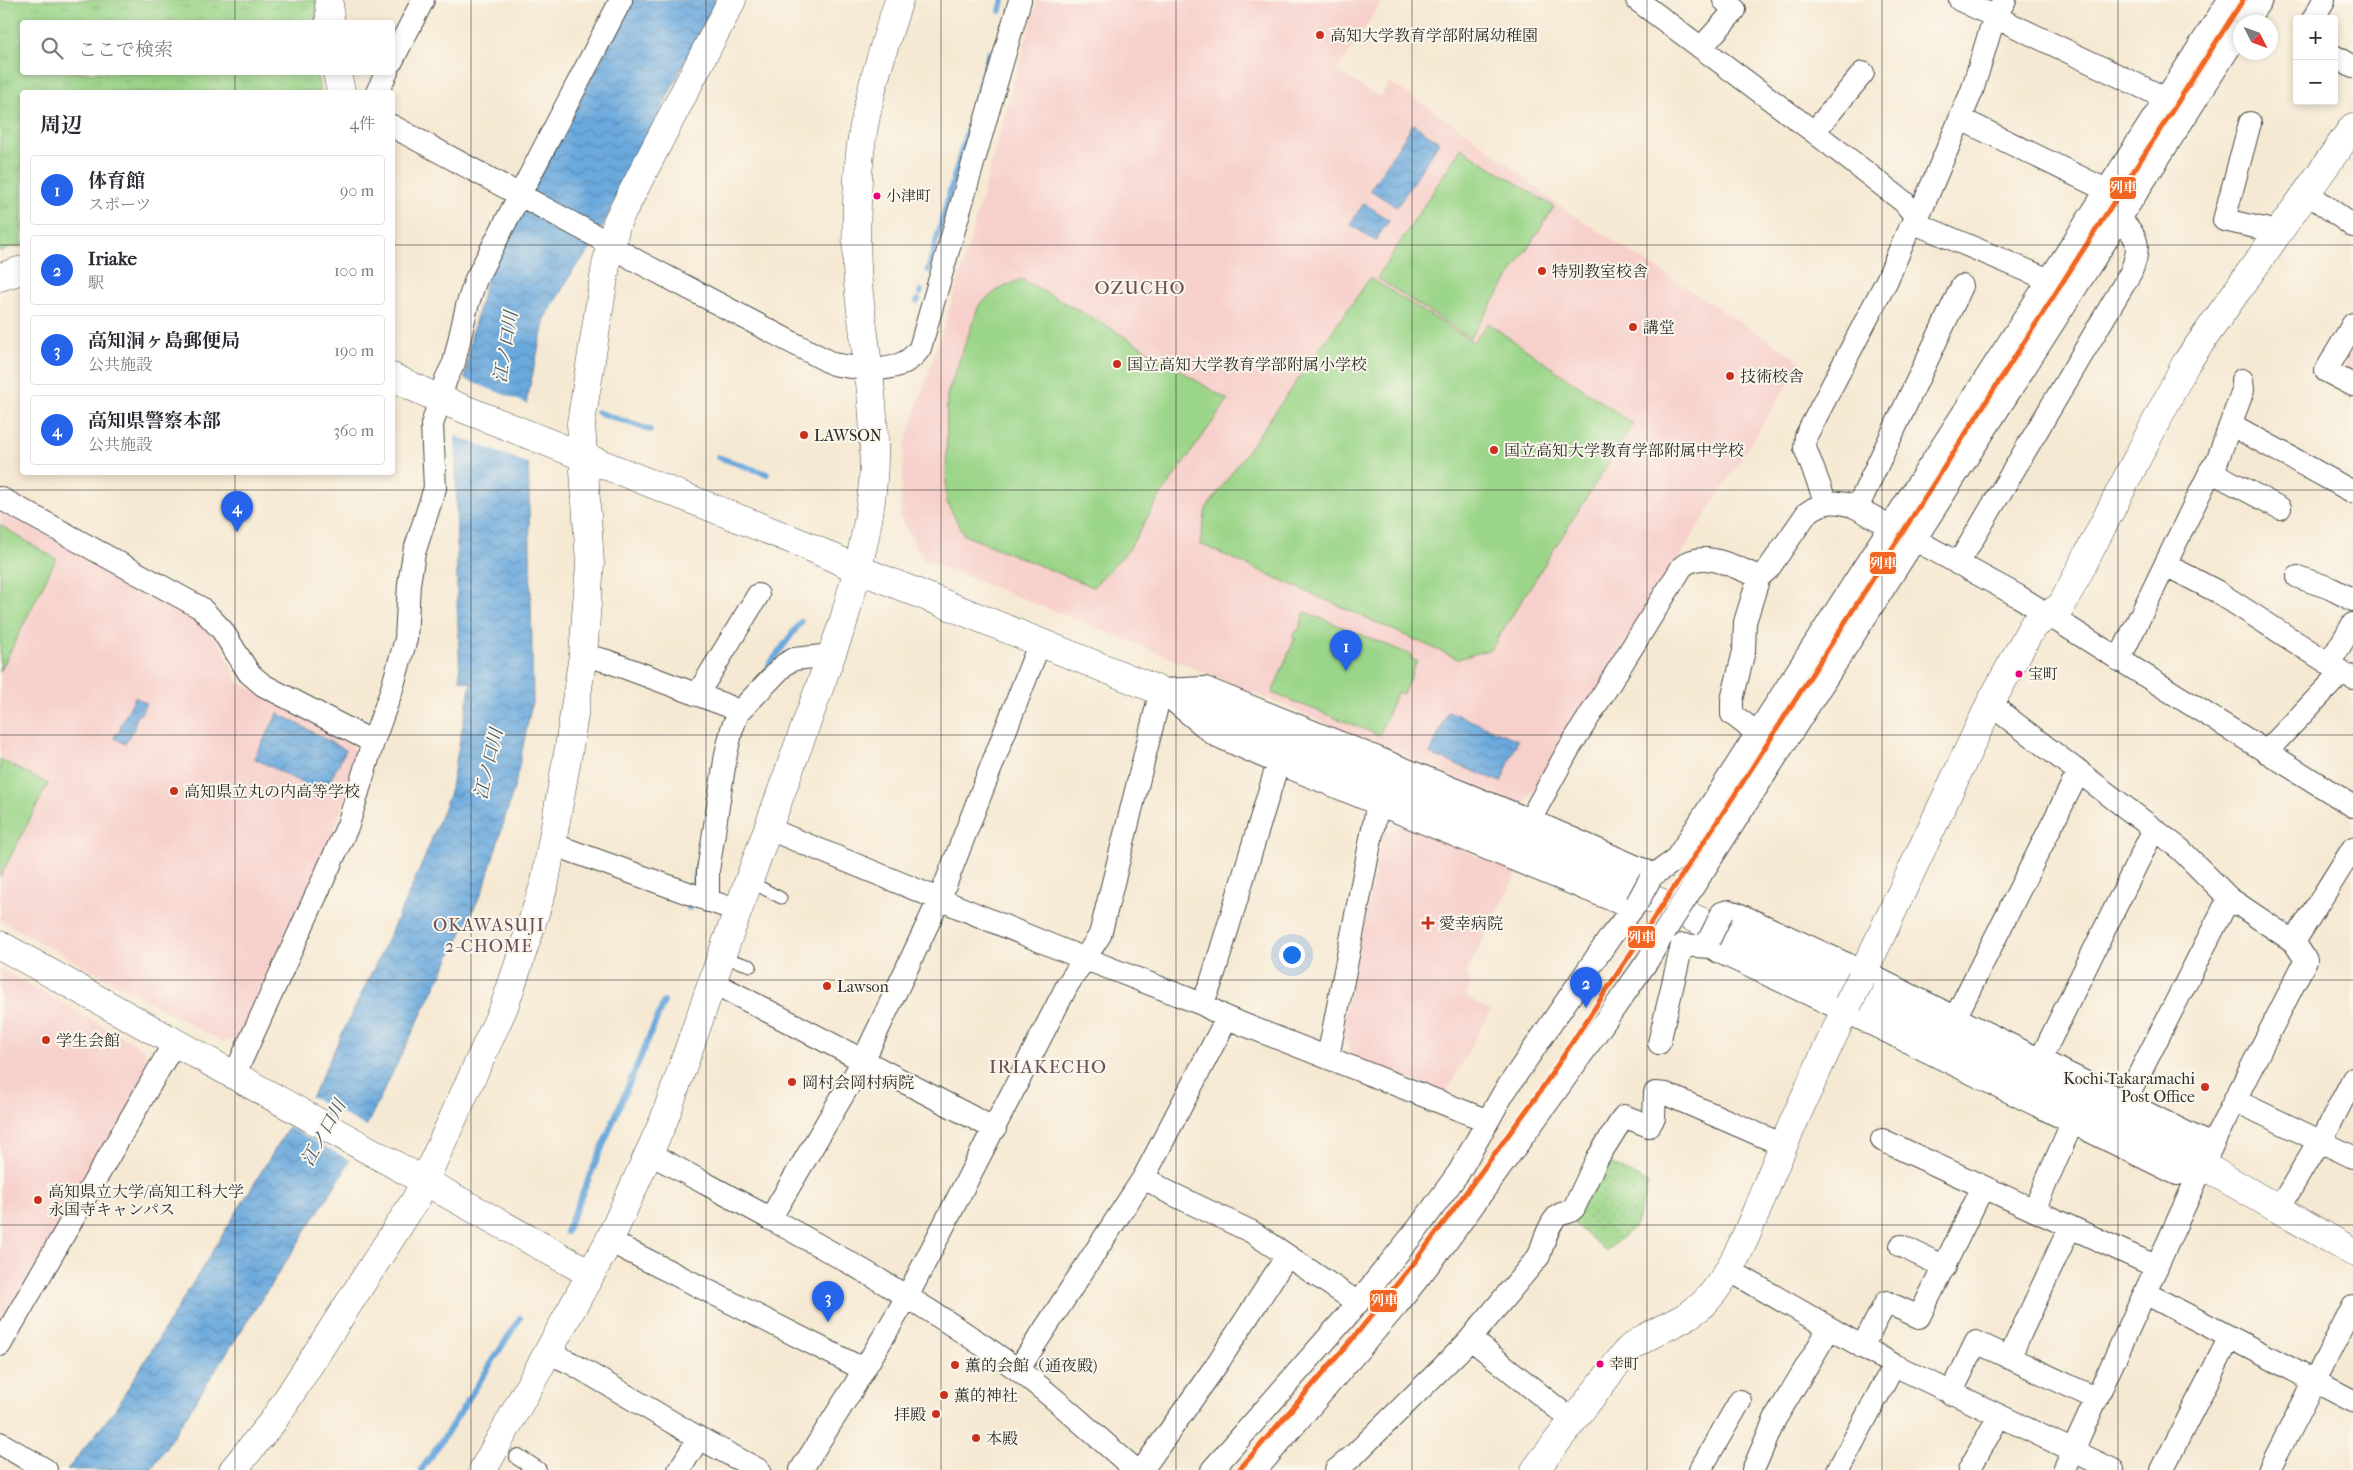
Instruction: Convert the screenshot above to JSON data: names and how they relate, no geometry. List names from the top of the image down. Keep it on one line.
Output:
{"districts":["OZUCHO","OKAWASUJI 2-CHOME","IRIAKECHO"],"water":["江ノ口川"],"places":{"other":["高知大学教育学部附属幼稚園","小津町","特別教室校舎","講堂","国立高知大学教育学部附属小学校","技術校舎","LAWSON","国立高知大学教育学部附属中学校","宝町","高知県立丸の内高等学校","Lawson","学生会館","岡村会岡村病院","Kochi Takaramachi Post Office","高知県立大学/高知工科大学 永国寺キャンパス","幸町","薫的会館（通夜殿)","薫的神社","拝殿","本殿"],"health":["愛幸病院"]},"lines":["transit line 列車"],"north":"bottom right","page":{"map_buttons":["+","−"],"search":"ここで検索","heading":["周辺","4件"],"list":[{"mark":"1","name":"体育館","note":"スポーツ","value":"90 m"},{"mark":"2","name":"Iriake","note":"駅","value":"100 m"},{"mark":"3","name":"高知洞ヶ島郵便局","note":"公共施設","value":"190 m"},{"mark":"4","name":"高知県警察本部","note":"公共施設","value":"360 m"}],"pins":["4","1","2","3"]}}
